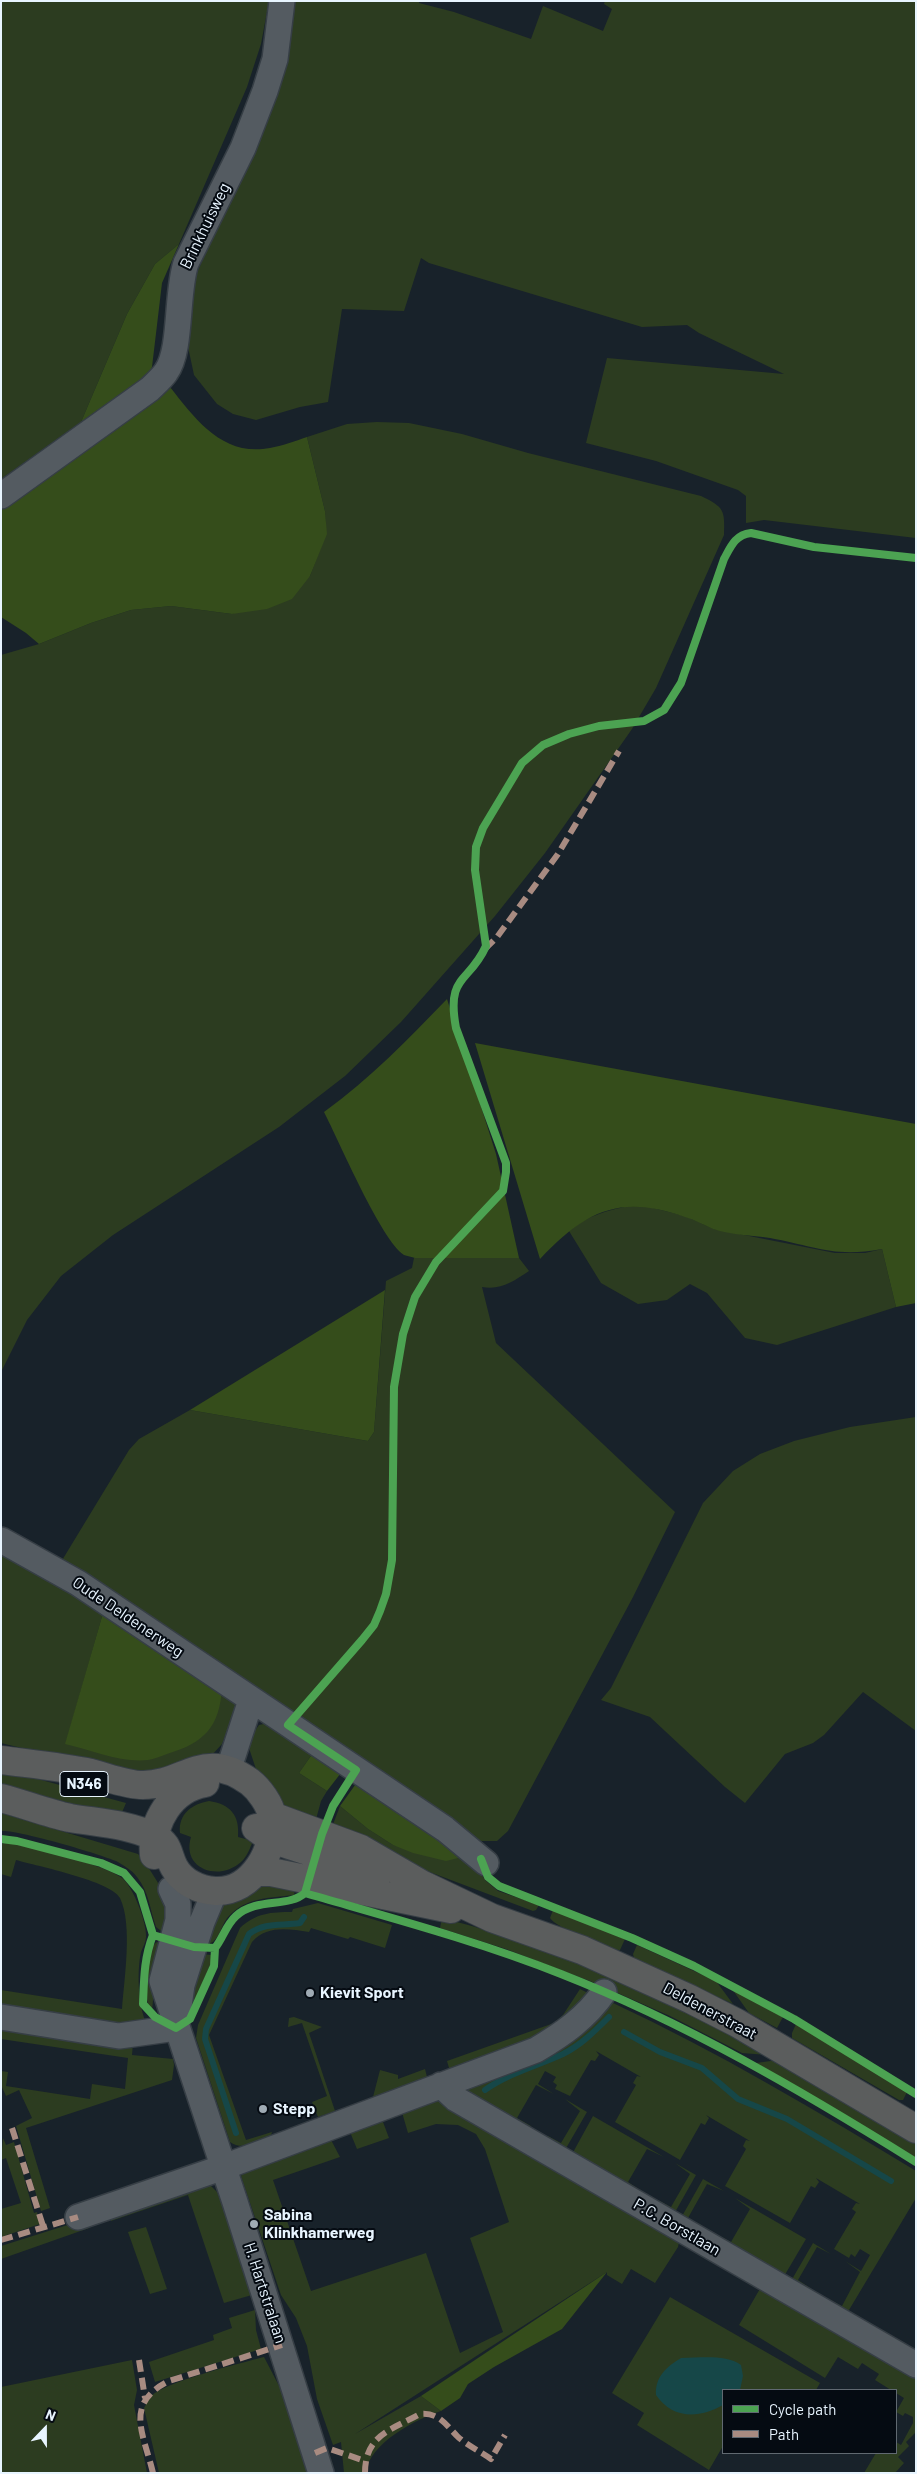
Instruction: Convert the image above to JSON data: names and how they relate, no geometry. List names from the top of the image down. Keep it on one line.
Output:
{"streets":{"main road":["N346","Deldenerstraat"],"street":["Brinkhuisweg","Oude Deldenerweg","P.C. Borstlaan","H. Hartstralaan"]},"crossings":[["N346","H. Hartstralaan"]],"places":["Kievit Sport","Stepp","Sabina Klinkhamerweg"],"legend":["Cycle path","Path"],"north":"top"}
